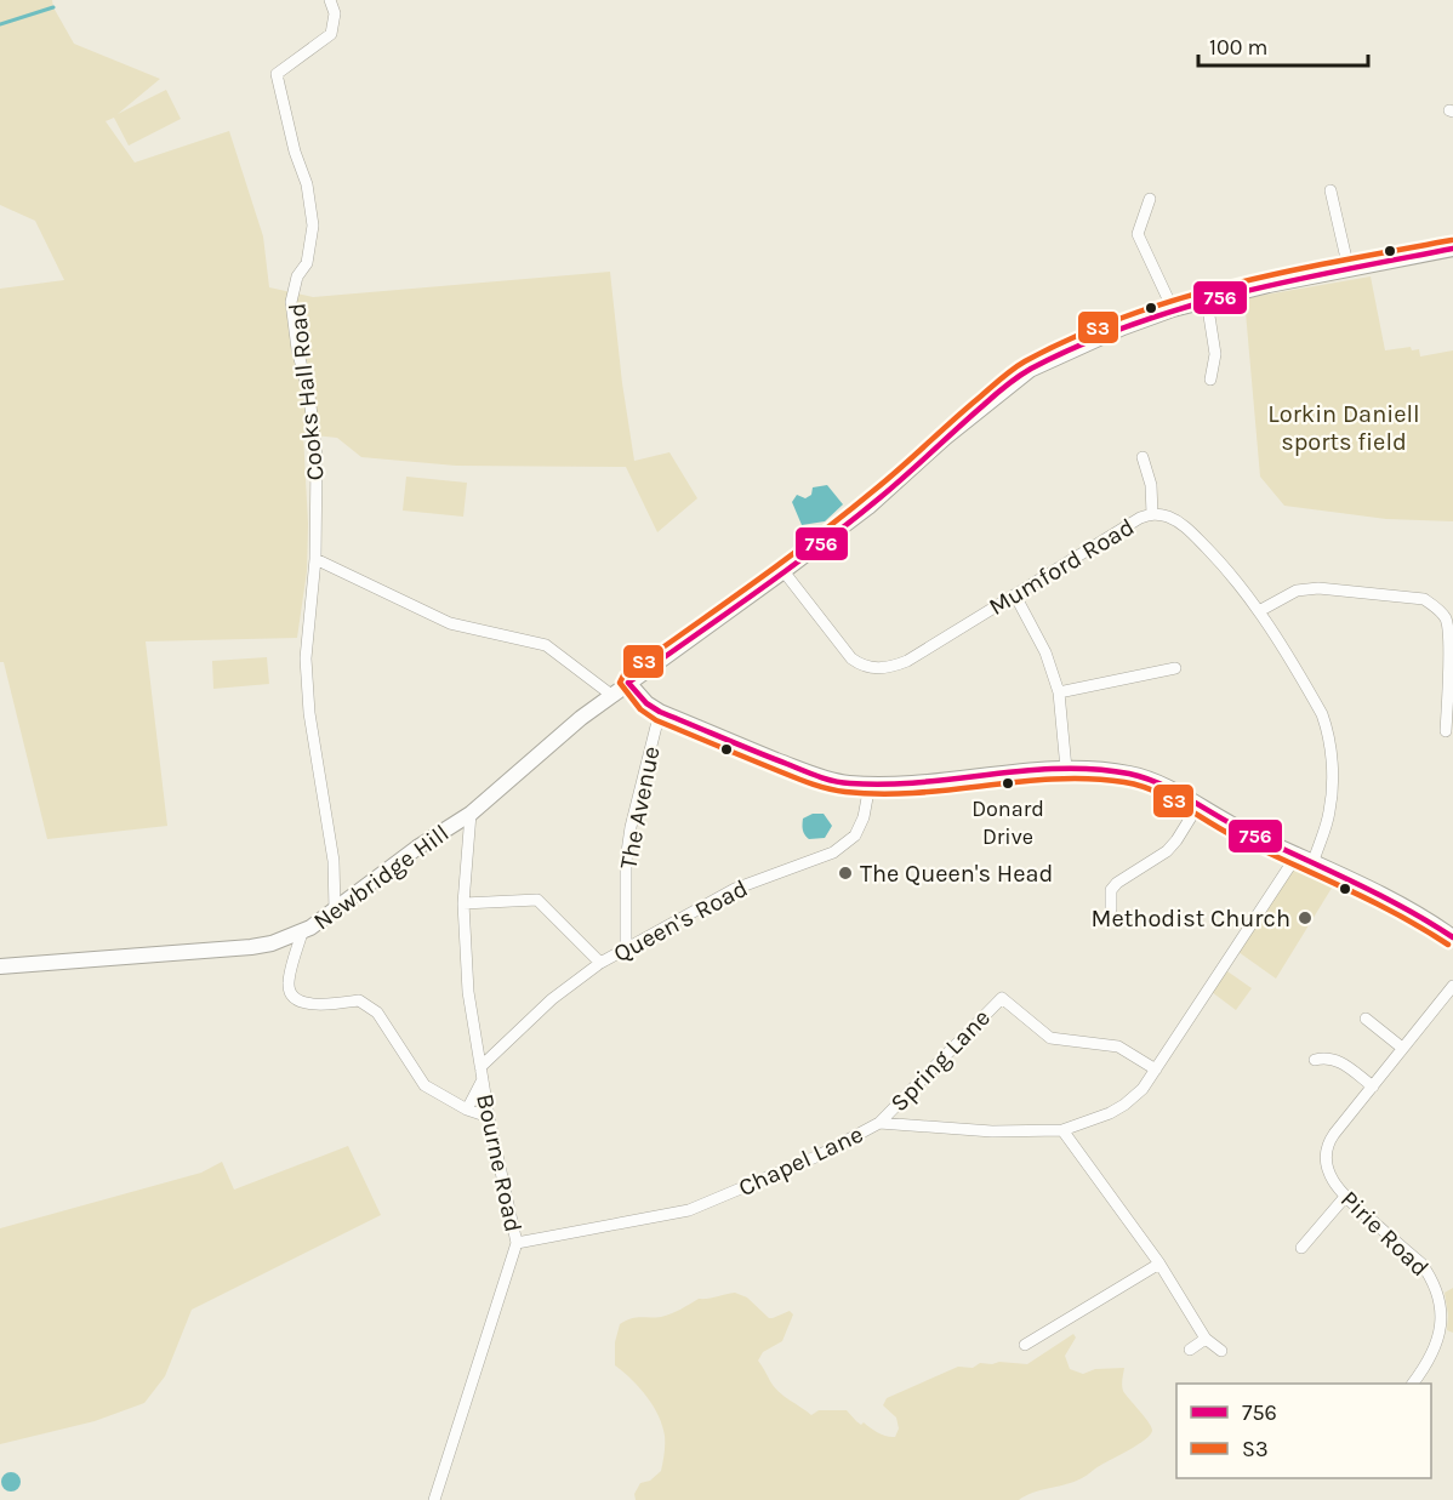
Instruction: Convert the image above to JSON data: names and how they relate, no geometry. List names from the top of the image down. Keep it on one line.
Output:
{"streets":{"street":["Cooks Hall Road","Mumford Road","The Avenue","Newbridge Hill","Queen's Road","Spring Lane","Chapel Lane","Bourne Road","Pirie Road"]},"crossings":[["Cooks Hall Road","Newbridge Hill"],["Mumford Road","Newbridge Hill"],["The Avenue","Queen's Road"],["Newbridge Hill","Bourne Road"],["Queen's Road","Bourne Road"],["Spring Lane","Chapel Lane"],["Chapel Lane","Bourne Road"]],"parks":["Lorkin Daniell sports field"],"places":["Donard Drive","The Queen's Head","Methodist Church"],"lines":["transit line S3","transit line 756"],"legend":["756","S3"],"scale_bar":"100 m"}
